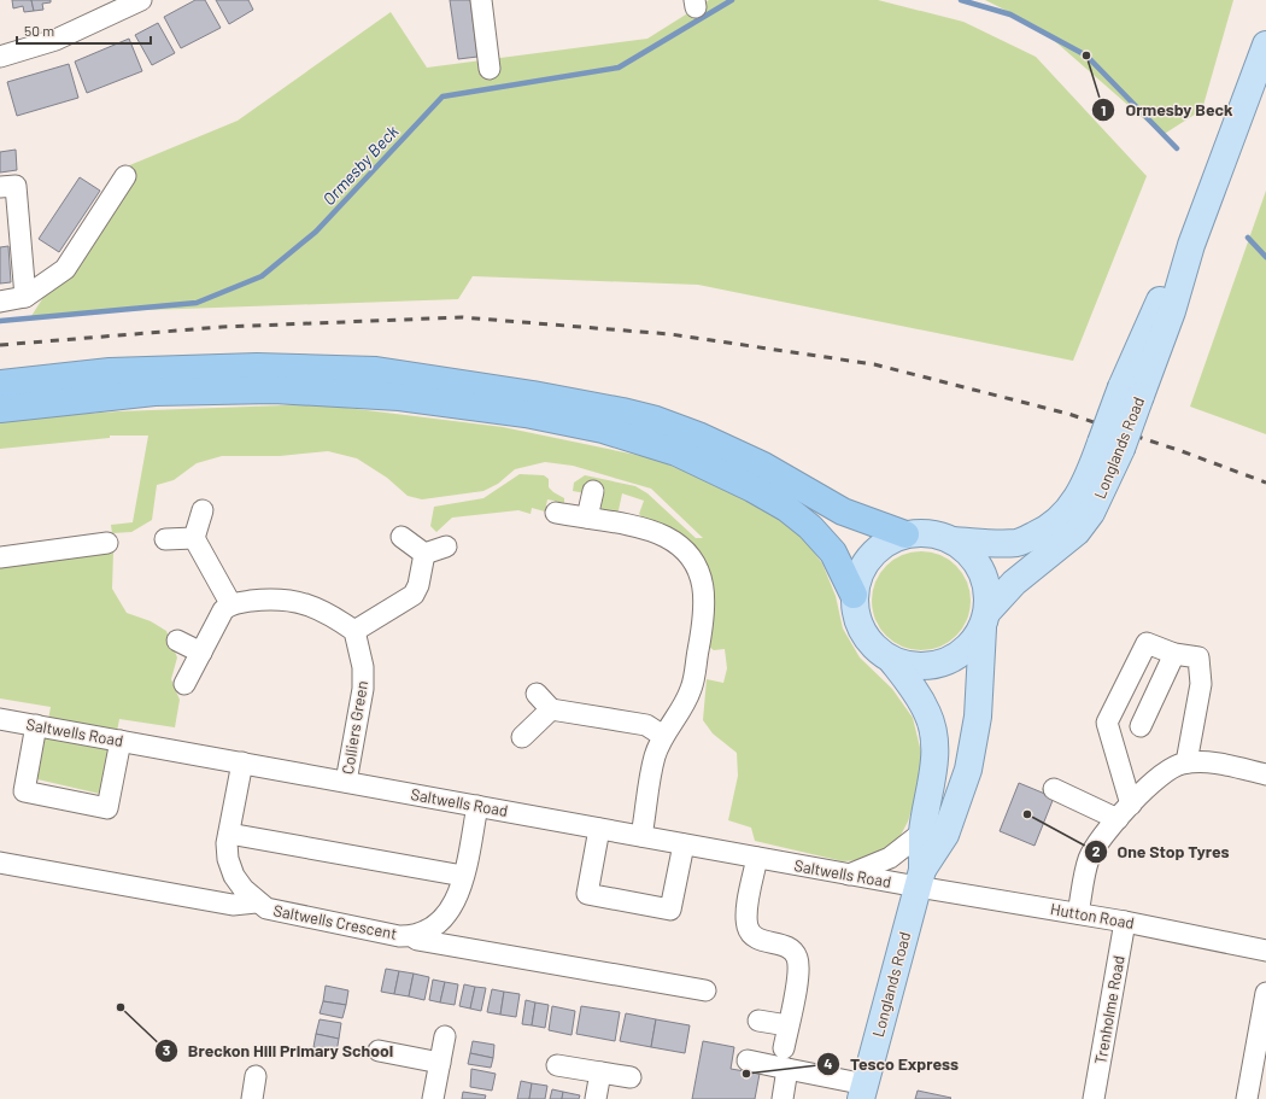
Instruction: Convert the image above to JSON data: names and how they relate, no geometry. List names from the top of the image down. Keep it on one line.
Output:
{"streets":{"main road":["Longlands Road"],"street":["Colliers Green","Saltwells Road","Hutton Road","Saltwells Crescent","Trenholme Road"]},"crossings":[["Longlands Road","Saltwells Road"],["Longlands Road","Hutton Road"],["Colliers Green","Saltwells Road"],["Saltwells Road","Hutton Road"],["Saltwells Road","Saltwells Crescent"],["Hutton Road","Trenholme Road"]],"water":["Ormesby Beck"],"places":["Ormesby Beck","One Stop Tyres","Breckon Hill Primary School","Tesco Express"],"scale_bar":"50 m"}
